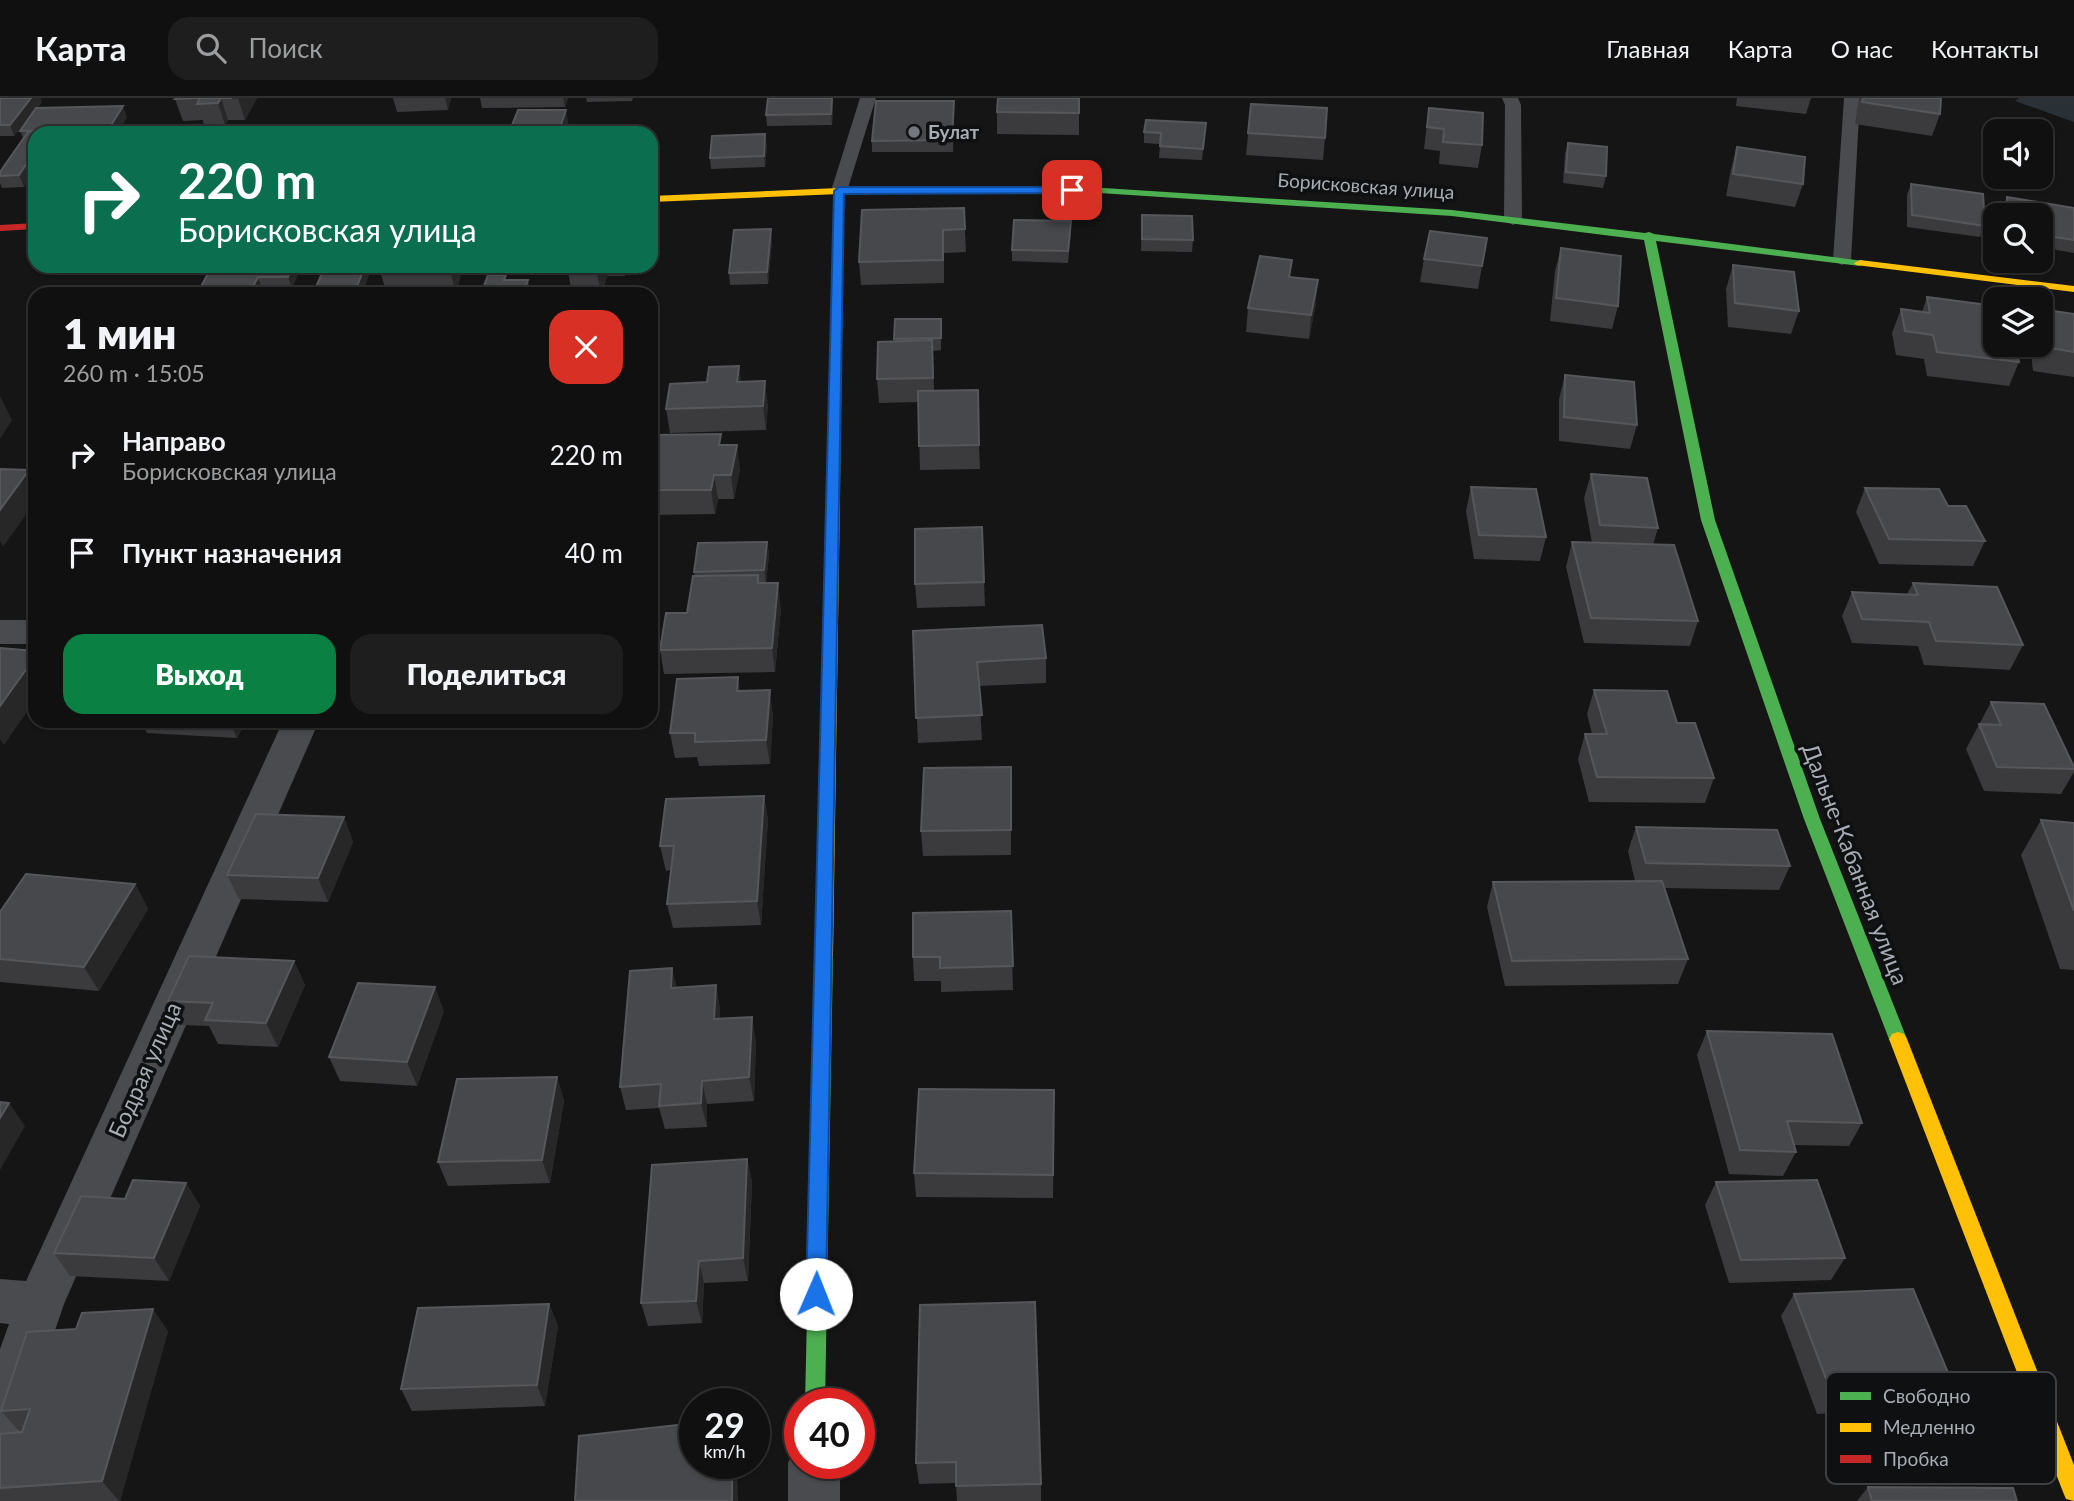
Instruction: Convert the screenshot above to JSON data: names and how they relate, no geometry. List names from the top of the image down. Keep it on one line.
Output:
{"streets":{"street":["Борисковская улица","Дальне-Кабанная улица","Бодрая улица"]},"crossings":[["Борисковская улица","Дальне-Кабанная улица"]],"places":["Булат"],"legend":["Свободно","Медленно","Пробка"],"page":{"header":"Карта","search":"Поиск","nav":["Главная","Карта","О нас","Контакты"],"turn":["220 m","Борисковская улица"],"heading":["1 мин","260 m · 15:05"],"list":[{"name":"Направо","note":"Борисковская улица","value":"220 m"},{"name":"Пункт назначения","value":"40 m"}],"buttons":["Выход","Поделиться"],"speed":"29 km/h","limit":"40"}}
